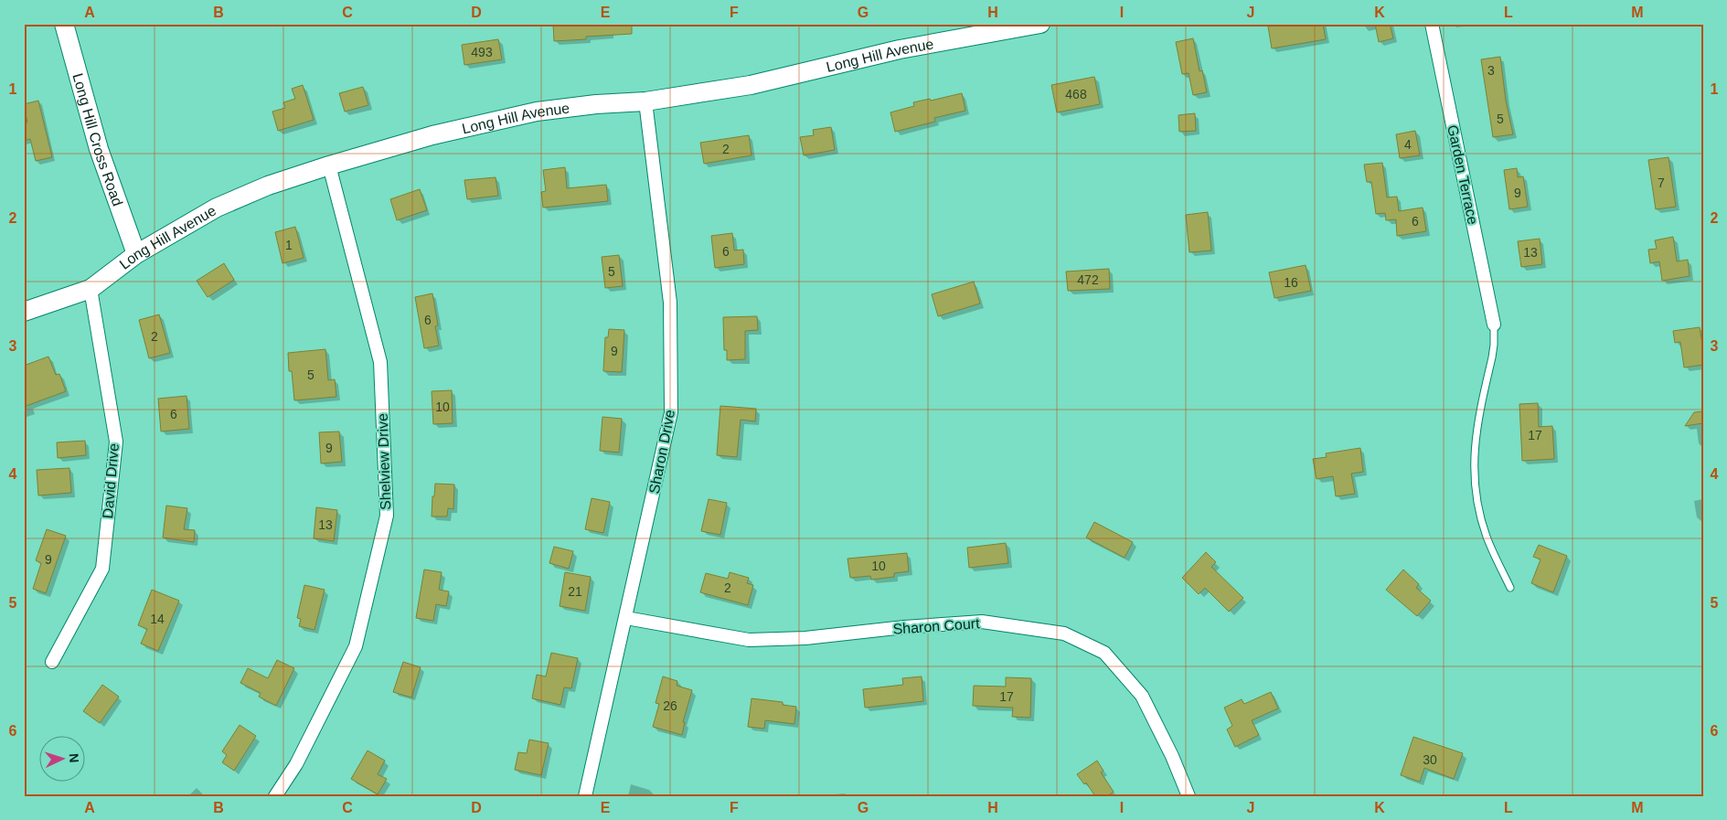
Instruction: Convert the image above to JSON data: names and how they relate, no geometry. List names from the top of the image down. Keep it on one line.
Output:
{"streets":{"street":["Long Hill Avenue","Long Hill Cross Road","Garden Terrace","Sharon Drive","Shelview Drive","David Drive","Sharon Court"]},"crossings":[["Long Hill Avenue","Long Hill Cross Road"],["Long Hill Avenue","Sharon Drive"],["Long Hill Avenue","Shelview Drive"],["Long Hill Avenue","David Drive"],["Sharon Drive","Sharon Court"]],"house_numbers":["493","3","468","5","4","2","7","9","6","1","6","13","5","472","16","6","2","9","5","10","6","17","9","13","9","10","2","21","14","17","26","30"],"north":"right","grid":{"columns":["A","B","C","D","E","F","G","H","I","J","K","L","M"],"rows":["1","2","3","4","5","6"]}}
